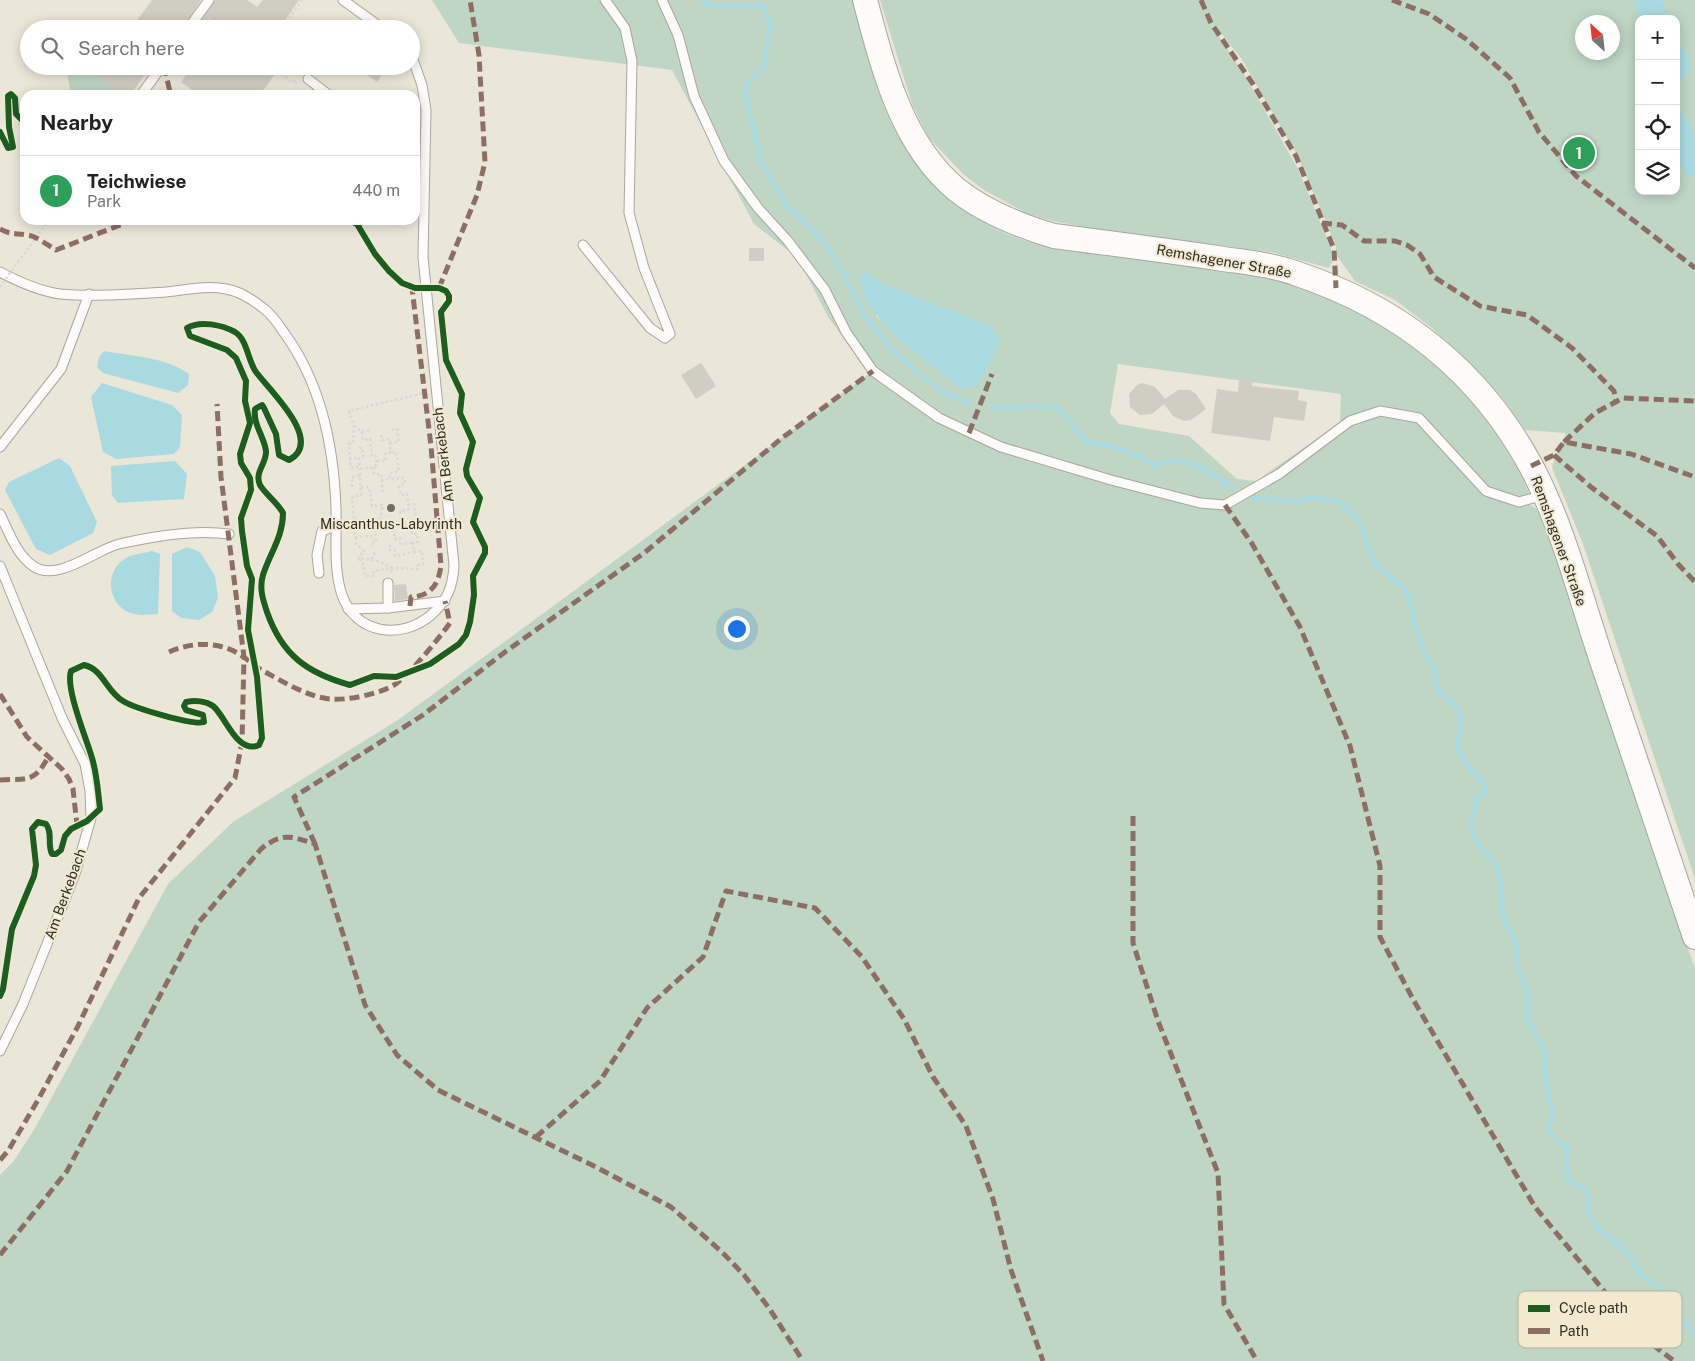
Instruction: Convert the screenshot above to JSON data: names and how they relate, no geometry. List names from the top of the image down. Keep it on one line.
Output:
{"streets":{"main road":["Remshagener Straße"],"lane":["Am Berkebach"]},"places":["Miscanthus-Labyrinth"],"legend":["Cycle path","Path"],"north":"top left","page":{"map_buttons":["+","−"],"search":"Search here","heading":"Nearby","pins":"1","list":[{"mark":"1","name":"Teichwiese","note":"Park","value":"440 m"}]}}
